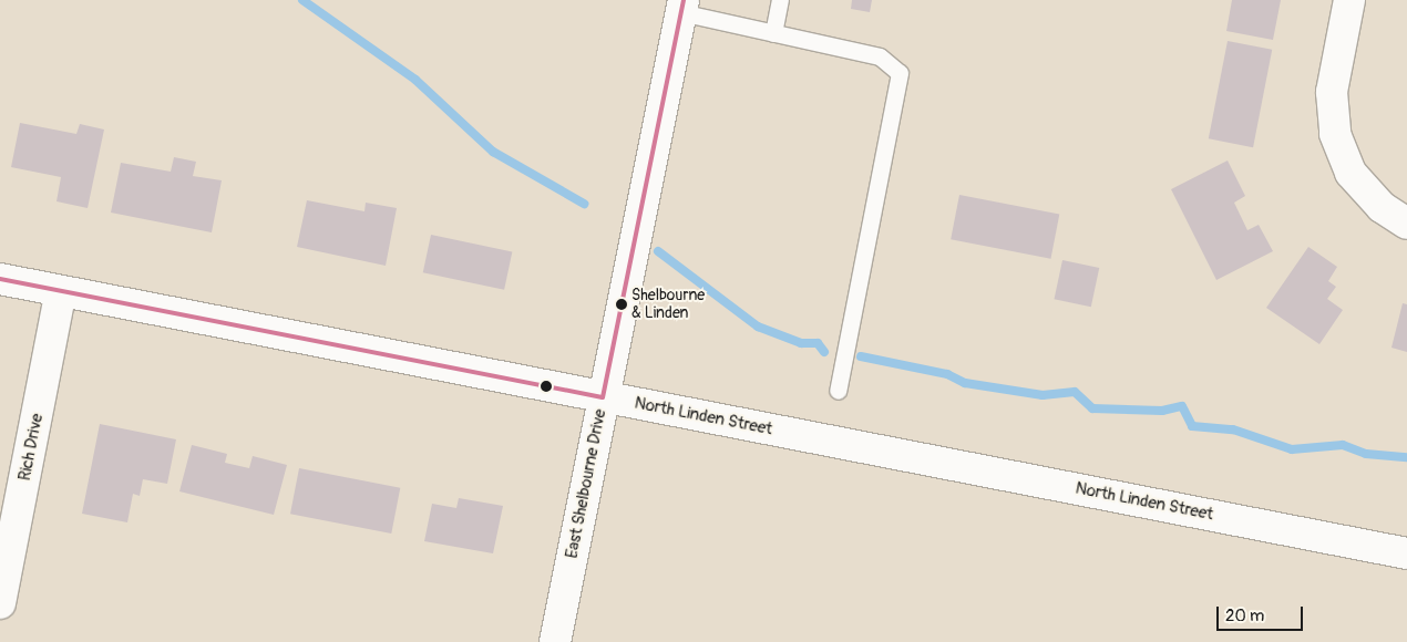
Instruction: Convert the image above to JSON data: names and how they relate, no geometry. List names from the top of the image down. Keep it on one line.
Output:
{"streets":{"main road":["North Linden Street","Rich Drive","East Shelbourne Drive"]},"crossings":[["North Linden Street","Rich Drive"],["North Linden Street","East Shelbourne Drive"]],"places":["Shelbourne & Linden"],"scale_bar":"20 m"}
